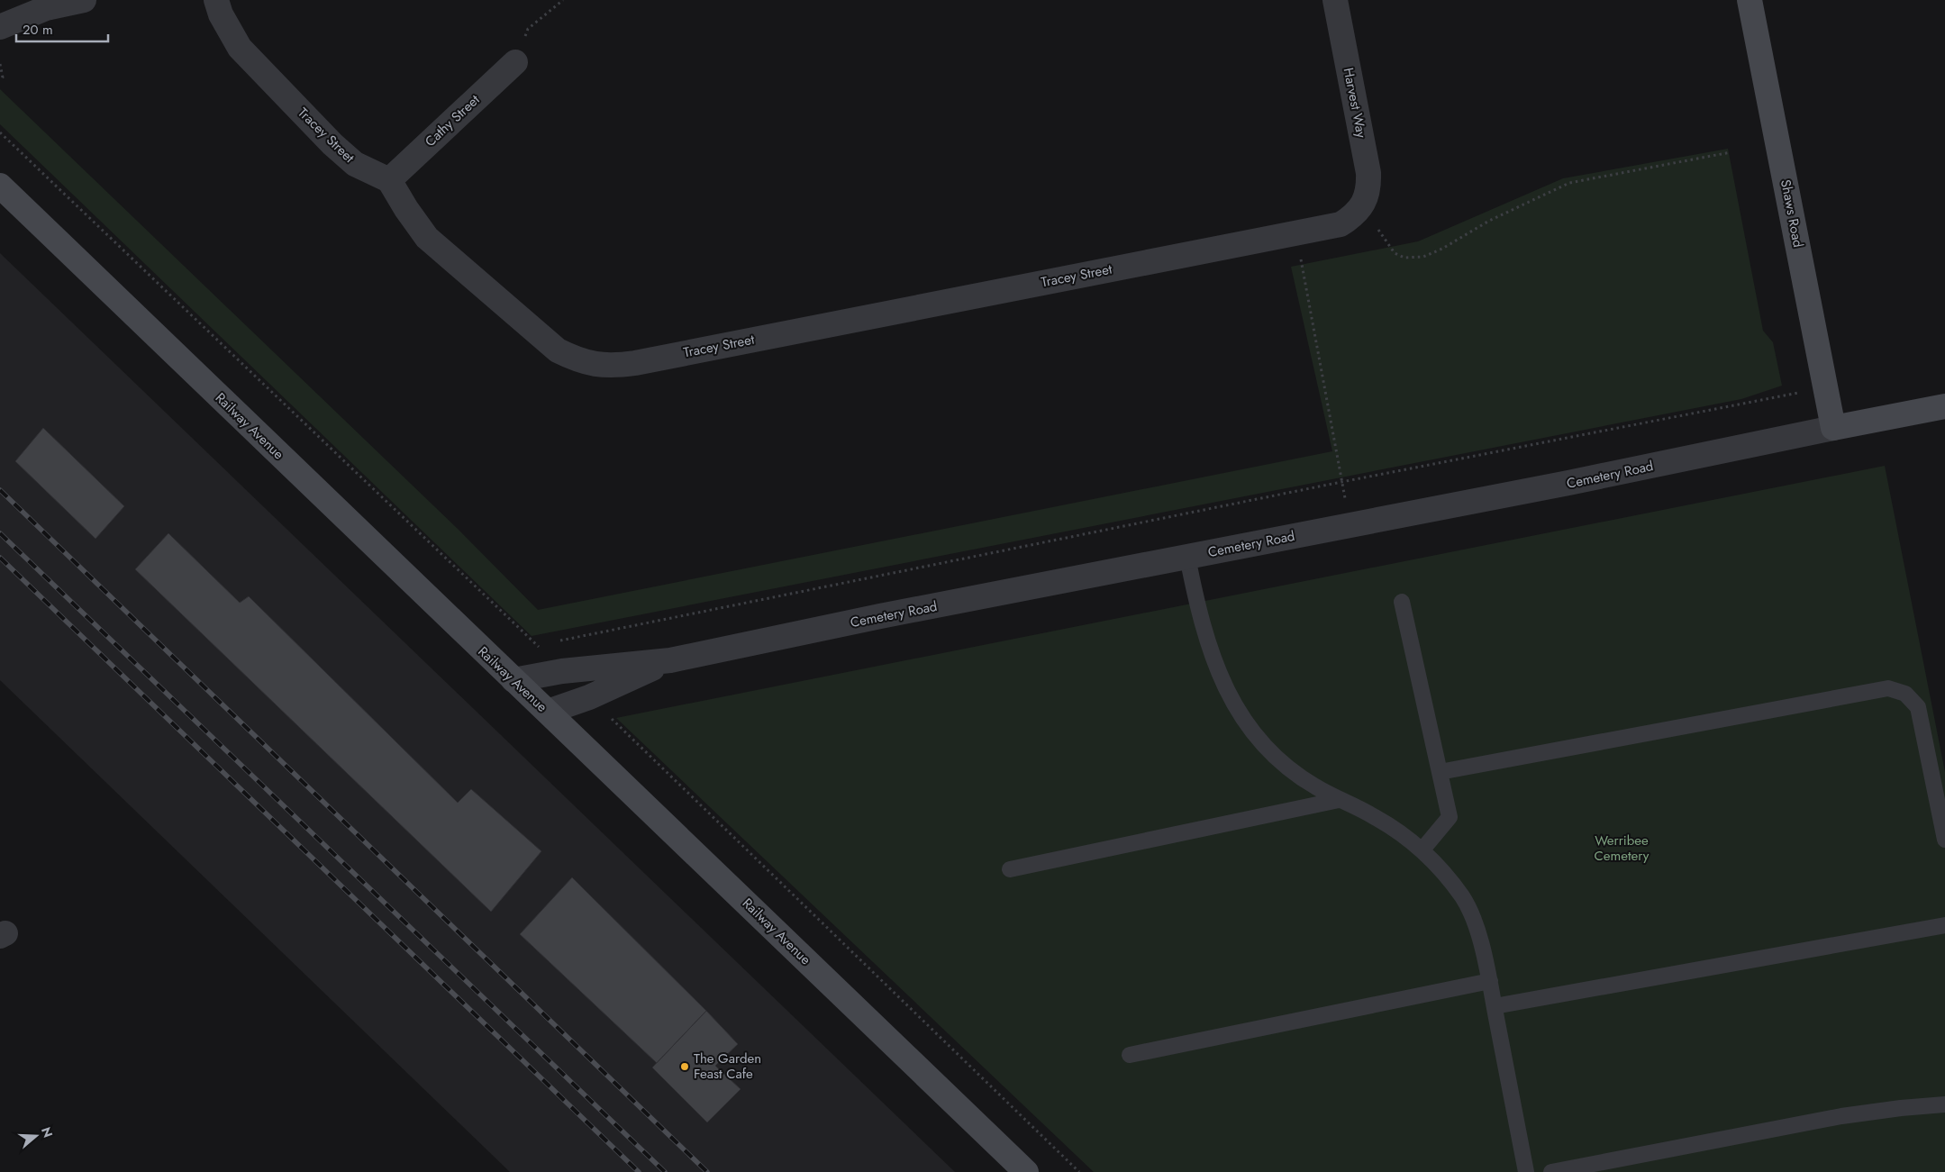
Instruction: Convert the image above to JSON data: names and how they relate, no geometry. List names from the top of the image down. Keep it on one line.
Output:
{"streets":{"street":["Harvest Way","Cathy Street","Tracey Street","Shaws Road","Railway Avenue","Cemetery Road"]},"crossings":[["Harvest Way","Tracey Street"],["Cathy Street","Tracey Street"],["Shaws Road","Cemetery Road"],["Railway Avenue","Cemetery Road"]],"parks":["Werribee Cemetery"],"places":["The Garden Feast Cafe"],"scale_bar":"20 m","north":"right"}
